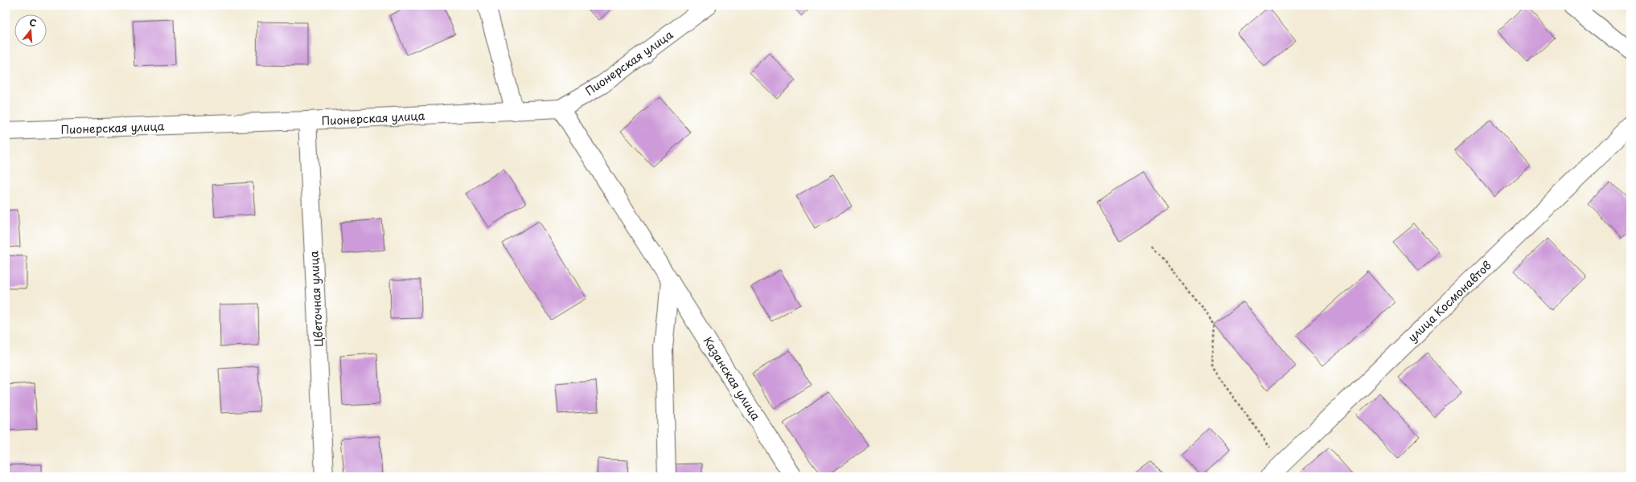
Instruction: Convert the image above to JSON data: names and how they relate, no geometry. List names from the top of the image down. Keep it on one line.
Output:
{"streets":{"street":["Пионерская улица","Цветочная улица","улица Космонавтов","Казанская улица"]},"crossings":[["Пионерская улица","Цветочная улица"],["Пионерская улица","Казанская улица"]],"north":"top"}
